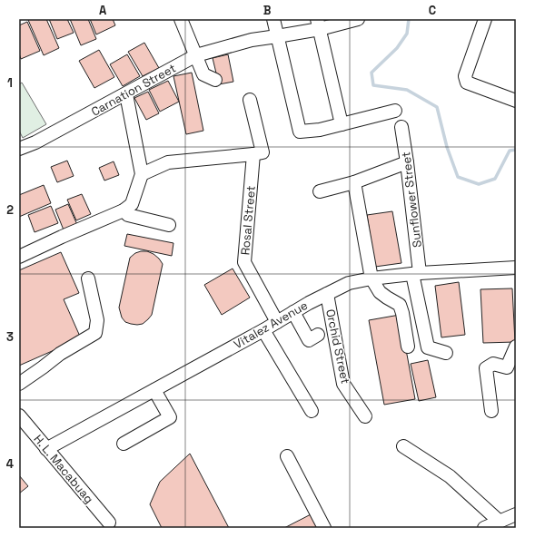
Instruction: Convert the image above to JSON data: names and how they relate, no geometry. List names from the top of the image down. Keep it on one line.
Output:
{"streets":{"street":["Carnation Street","Sunflower Street","Rosal Street","Vitalez Avenue","Orchid Street","H. L. Macabuag"]},"crossings":[["Sunflower Street","Vitalez Avenue"],["Rosal Street","Vitalez Avenue"],["Vitalez Avenue","Orchid Street"],["Vitalez Avenue","H. L. Macabuag"]],"grid":{"columns":["A","B","C"],"rows":["1","2","3","4"]}}
